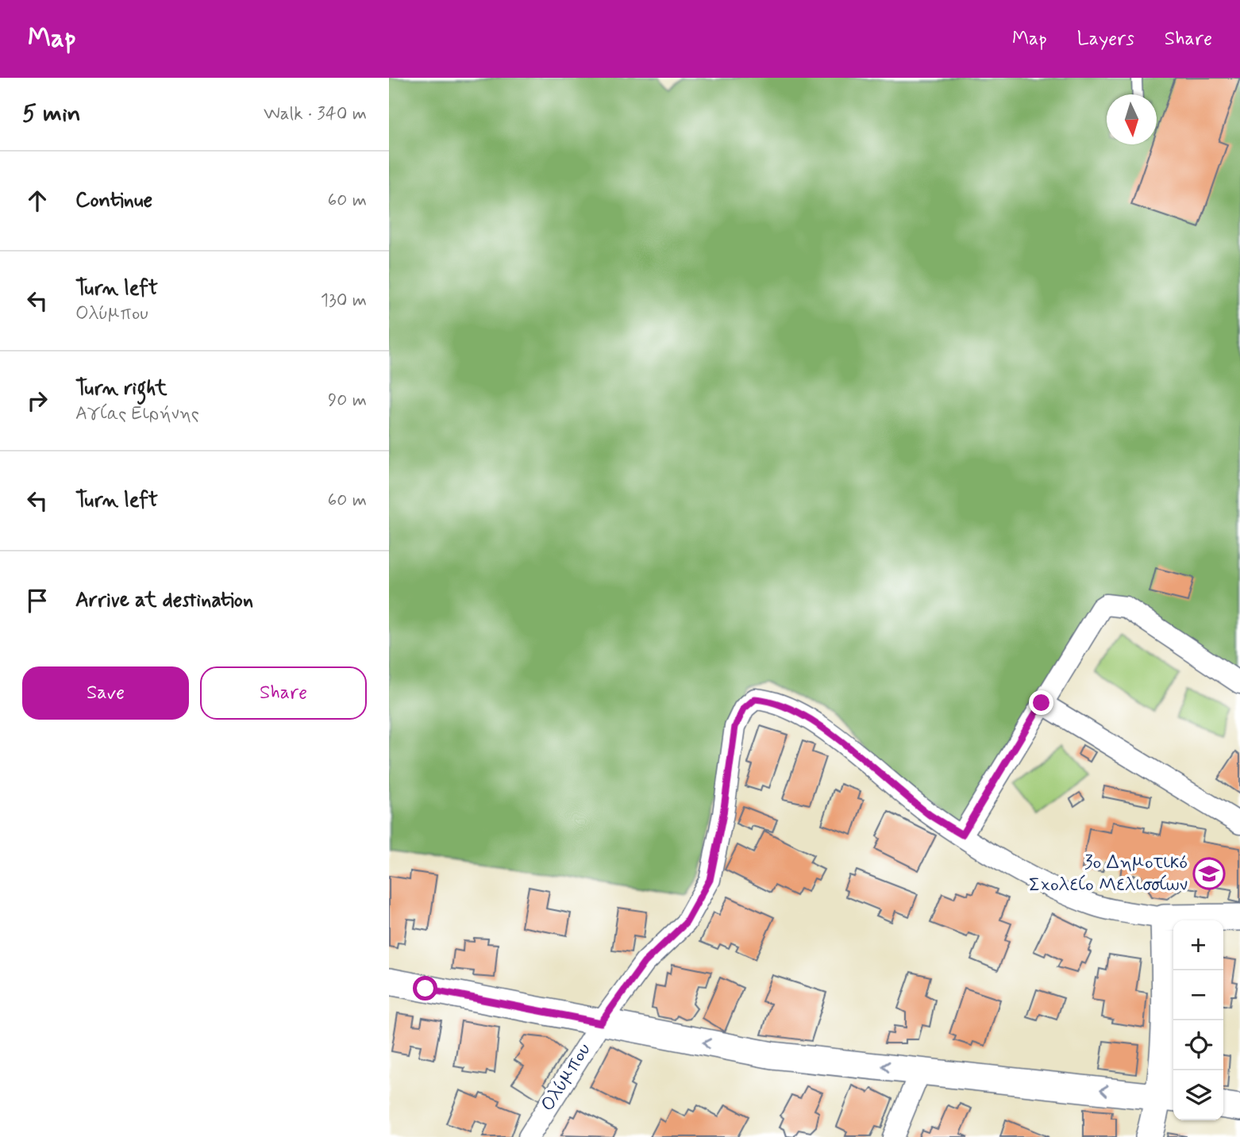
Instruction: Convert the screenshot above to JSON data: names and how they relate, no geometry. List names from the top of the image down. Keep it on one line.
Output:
{"streets":{"street":["Ολύμπου"]},"places":{"school or university":["3ο Δημοτικό Σχολείο Μελισσίων"]},"north":"bottom","page":{"header":"Map","nav":["Map","Layers","Share"],"heading":["5 min","Walk · 340 m"],"list":[["Continue","60 m"],["Turn left","Ολύμπου","130 m"],["Turn right","Αγίας Ειρήνης","90 m"],["Turn left","60 m"],"Arrive at destination"],"buttons":["Save","Share"],"map_buttons":["+","−"]}}
